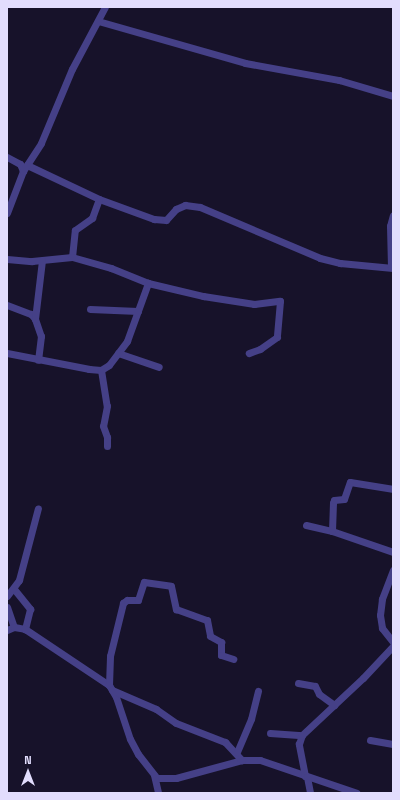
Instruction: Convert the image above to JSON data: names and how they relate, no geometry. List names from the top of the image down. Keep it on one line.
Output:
{"north":"top"}
